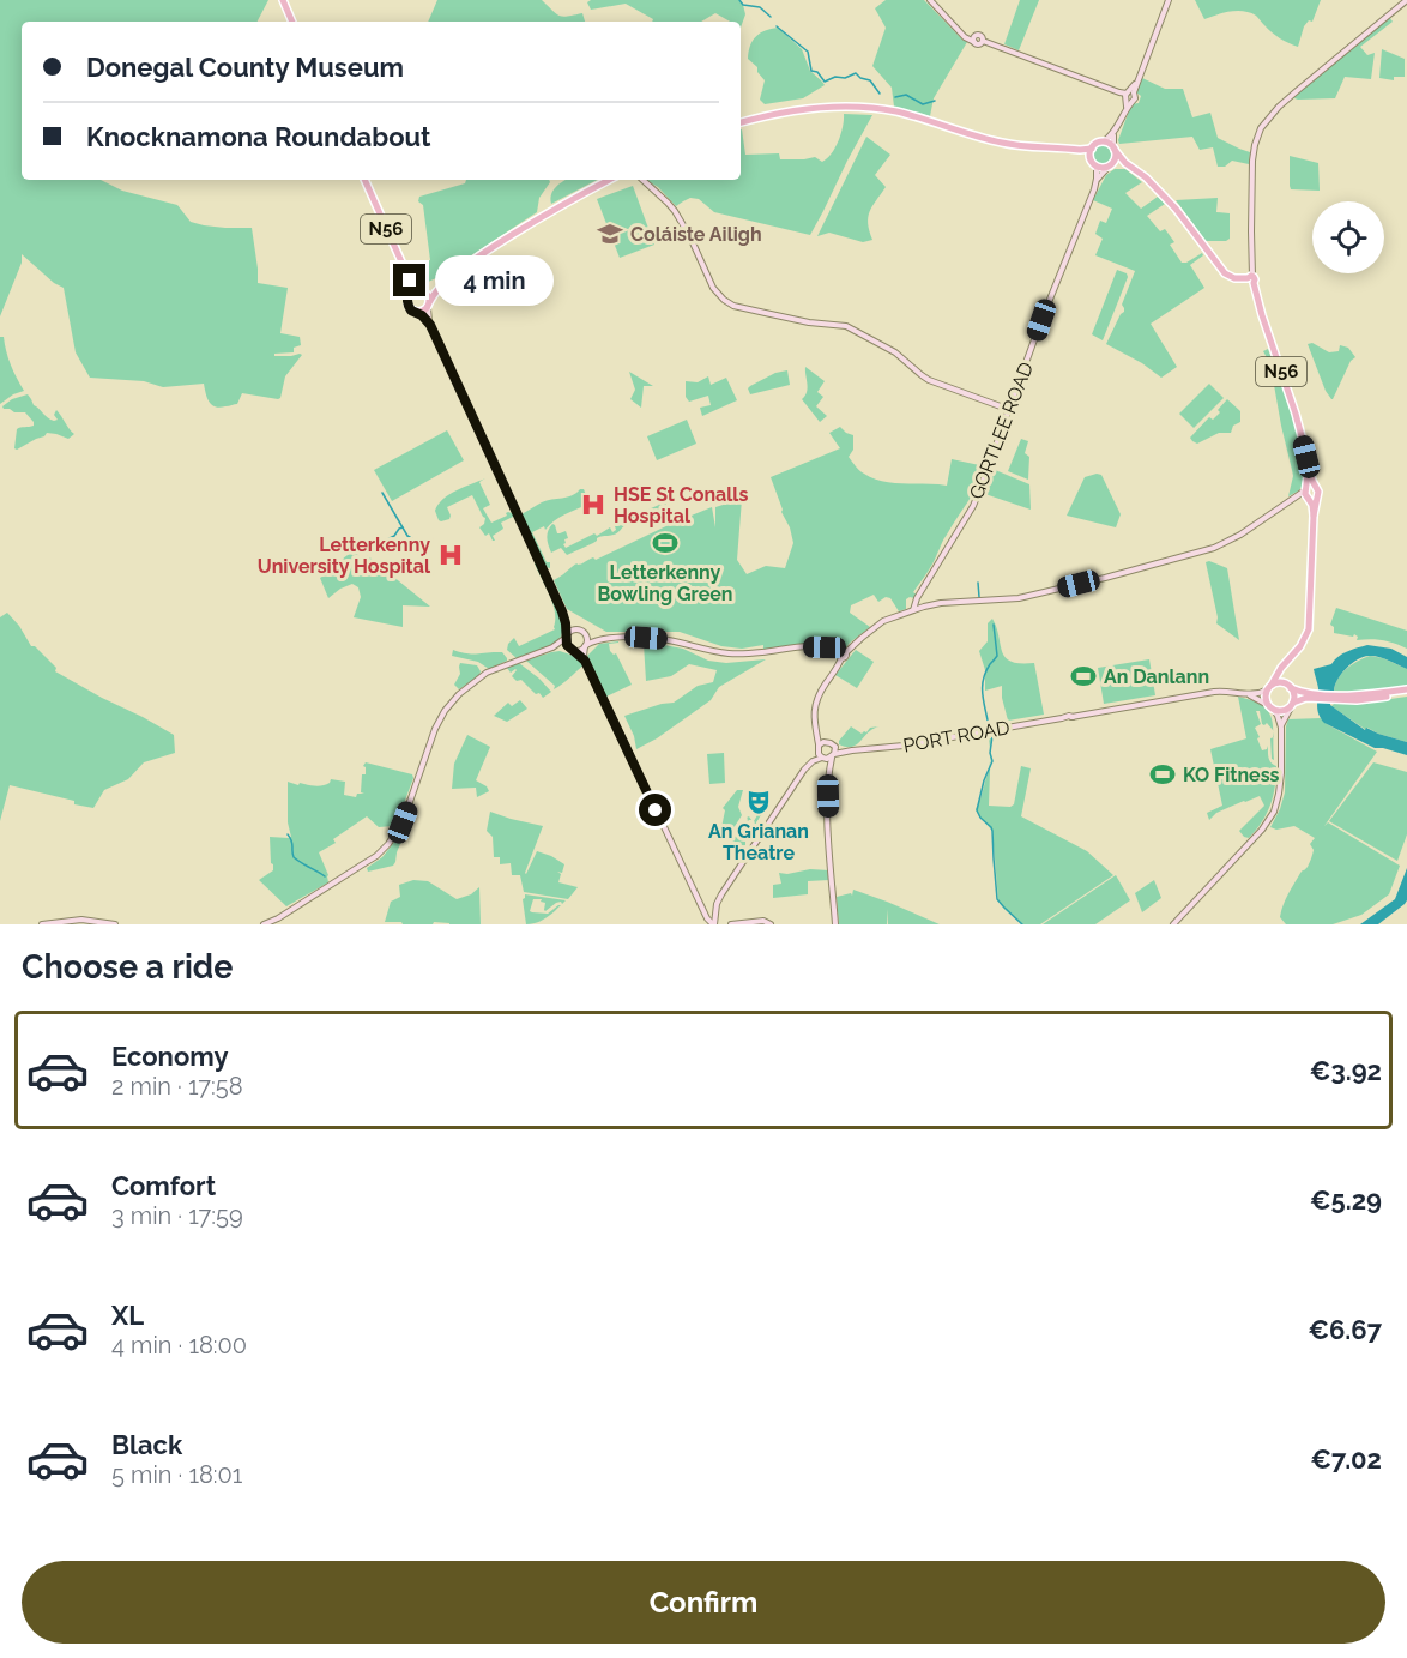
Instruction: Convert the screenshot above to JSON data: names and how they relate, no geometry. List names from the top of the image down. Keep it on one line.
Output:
{"streets":{"main road":["N56","GORTLEE ROAD","PORT ROAD"]},"places":{"school or university":["Coláiste Ailigh"],"hospital":["HSE St Conalls Hospital","Letterkenny University Hospital"],"sports":["Letterkenny Bowling Green","An Danlann","KO Fitness"],"theatre":["An Grianan Theatre"]},"page":{"banner":["Donegal County Museum","Knocknamona Roundabout"],"bubble":"4 min","heading":"Choose a ride","list":[{"name":"Economy","note":"2 min · 17:58","value":"€3.92"},{"name":"Comfort","note":"3 min · 17:59","value":"€5.29"},{"name":"XL","note":"4 min · 18:00","value":"€6.67"},{"name":"Black","note":"5 min · 18:01","value":"€7.02"}],"buttons":"Confirm"}}
